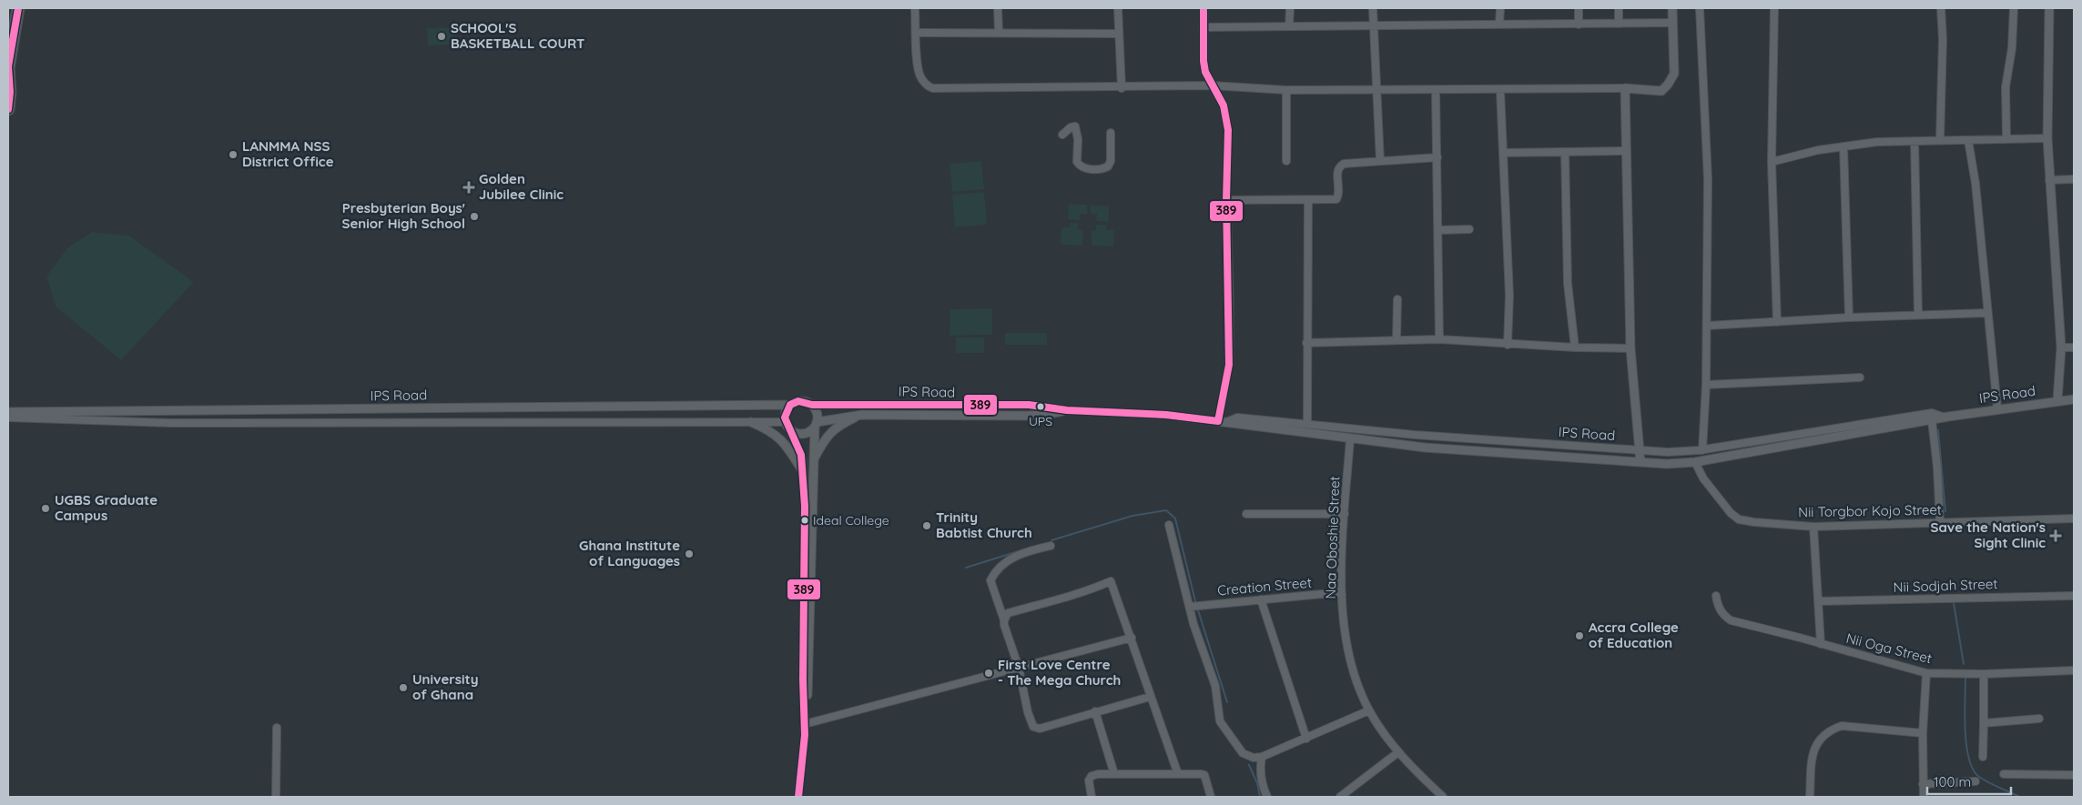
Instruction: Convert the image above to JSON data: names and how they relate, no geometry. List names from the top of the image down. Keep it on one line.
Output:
{"streets":{"street":["IPS Road","Nii Torgbor Kojo Street","Naa Oboshie Street","Nii Sodjah Street","Creation Street","Nii Oga Street"]},"crossings":[["IPS Road","Nii Torgbor Kojo Street"],["IPS Road","Naa Oboshie Street"],["Naa Oboshie Street","Creation Street"]],"places":{"other":["SCHOOL'S BASKETBALL COURT","LANMMA NSS District Office","Presbyterian Boys' Senior High School","UPS","UGBS Graduate Campus","Ideal College","Trinity Babtist Church","Ghana Institute of Languages","Accra College of Education","First Love Centre - The Mega Church","University of Ghana"],"health":["Golden Jubilee Clinic","Save the Nation's Sight Clinic"]},"lines":["transit line 389"],"scale_bar":"100 m"}
